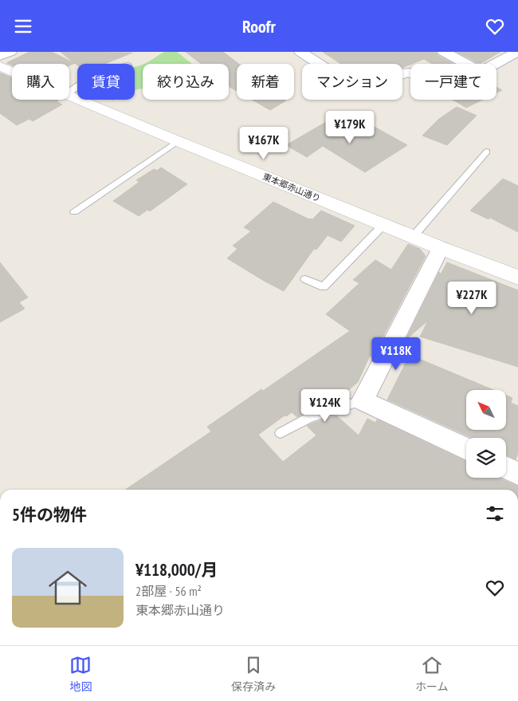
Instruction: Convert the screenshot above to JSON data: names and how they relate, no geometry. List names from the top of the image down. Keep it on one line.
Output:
{"streets":{"street":["東本郷赤山通り"]},"north":"top left","page":{"header":"Roofr","chip":["購入","賃貸","絞り込み","新着","マンション","一戸建て"],"price":["¥179K","¥167K","¥227K","¥118K","¥124K"],"heading":"5件の物件","list":[{"name":"¥118,000/月","note":"2部屋 · 56 m² · 東本郷赤山通り"}],"tabs":["地図","保存済み","ホーム"]}}
